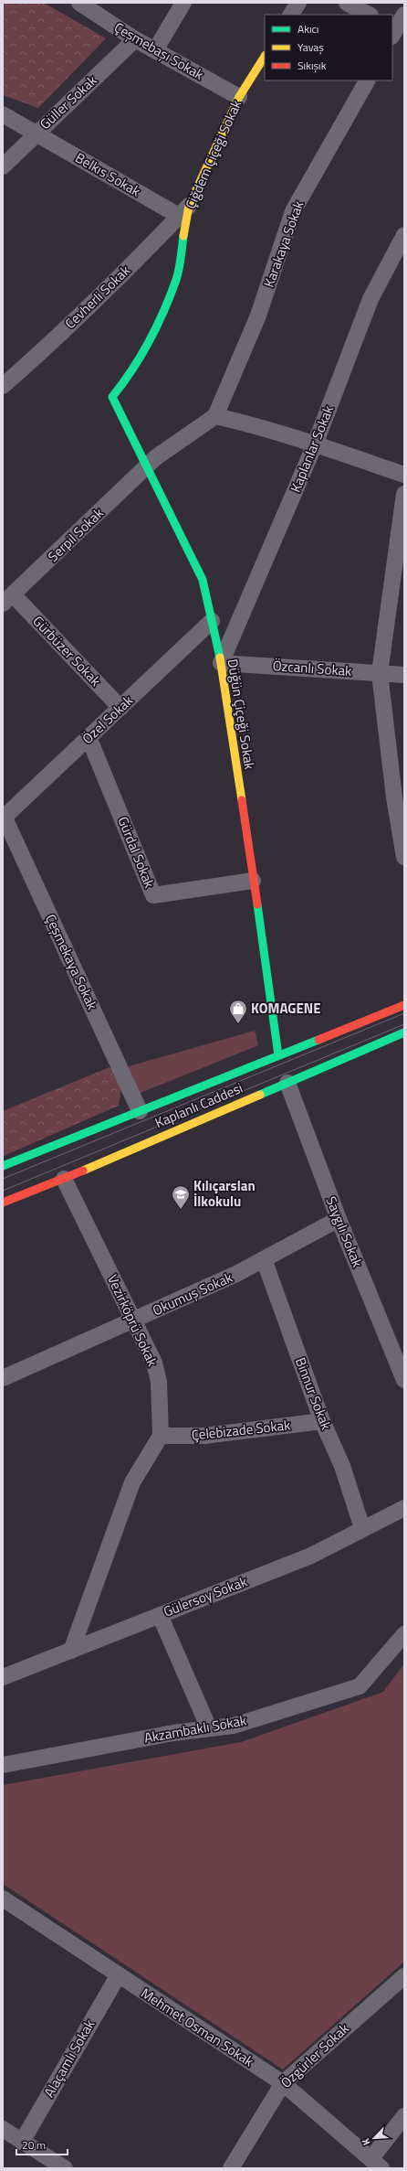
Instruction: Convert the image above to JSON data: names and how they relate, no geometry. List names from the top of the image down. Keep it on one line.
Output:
{"streets":{"street":["Çeşmebaşı Sokak","Güller Sokak","Çiğdem Çiçeği Sokak","Belkıs Sokak","Karakaya Sokak","Cevherli Sokak","Kaplanlar Sokak","Serpil Sokak","Gürbüzer Sokak","Özcanlı Sokak","Düğün Çiçeği Sokak","Özel Sokak","Gürdal Sokak","Çeşmekaya Sokak","Kaplanlı Caddesi","Saygılı Sokak","Okumuş Sokak","Vezirköprü Sokak","Binnur Sokak","Çelebizade Sokak","Gülersoy Sokak","Akzambaklı Sokak","Mehmet Osman Sokak","Özgürler Sokak","Alaçamlı Sokak"]},"crossings":[["Çeşmebaşı Sokak","Güller Sokak"],["Çeşmebaşı Sokak","Çiğdem Çiçeği Sokak"],["Güller Sokak","Belkıs Sokak"],["Çiğdem Çiçeği Sokak","Belkıs Sokak"],["Çiğdem Çiçeği Sokak","Cevherli Sokak"],["Çiğdem Çiçeği Sokak","Düğün Çiçeği Sokak"],["Belkıs Sokak","Cevherli Sokak"],["Karakaya Sokak","Serpil Sokak"],["Kaplanlar Sokak","Özcanlı Sokak"],["Kaplanlar Sokak","Düğün Çiçeği Sokak"],["Serpil Sokak","Gürbüzer Sokak"],["Serpil Sokak","Düğün Çiçeği Sokak"],["Gürbüzer Sokak","Özel Sokak"],["Özcanlı Sokak","Düğün Çiçeği Sokak"],["Düğün Çiçeği Sokak","Özel Sokak"],["Düğün Çiçeği Sokak","Gürdal Sokak"],["Düğün Çiçeği Sokak","Kaplanlı Caddesi"],["Özel Sokak","Gürdal Sokak"],["Özel Sokak","Çeşmekaya Sokak"],["Çeşmekaya Sokak","Kaplanlı Caddesi"],["Kaplanlı Caddesi","Saygılı Sokak"],["Kaplanlı Caddesi","Vezirköprü Sokak"],["Saygılı Sokak","Okumuş Sokak"],["Okumuş Sokak","Vezirköprü Sokak"],["Okumuş Sokak","Binnur Sokak"],["Vezirköprü Sokak","Çelebizade Sokak"],["Binnur Sokak","Çelebizade Sokak"],["Binnur Sokak","Gülersoy Sokak"],["Mehmet Osman Sokak","Özgürler Sokak"],["Mehmet Osman Sokak","Alaçamlı Sokak"]],"places":{"shop":["KOMAGENE"],"school or university":["Kılıçarslan İlkokulu"]},"legend":["Akıcı","Yavaş","Sıkışık"],"scale_bar":"20 m","north":"bottom left"}
